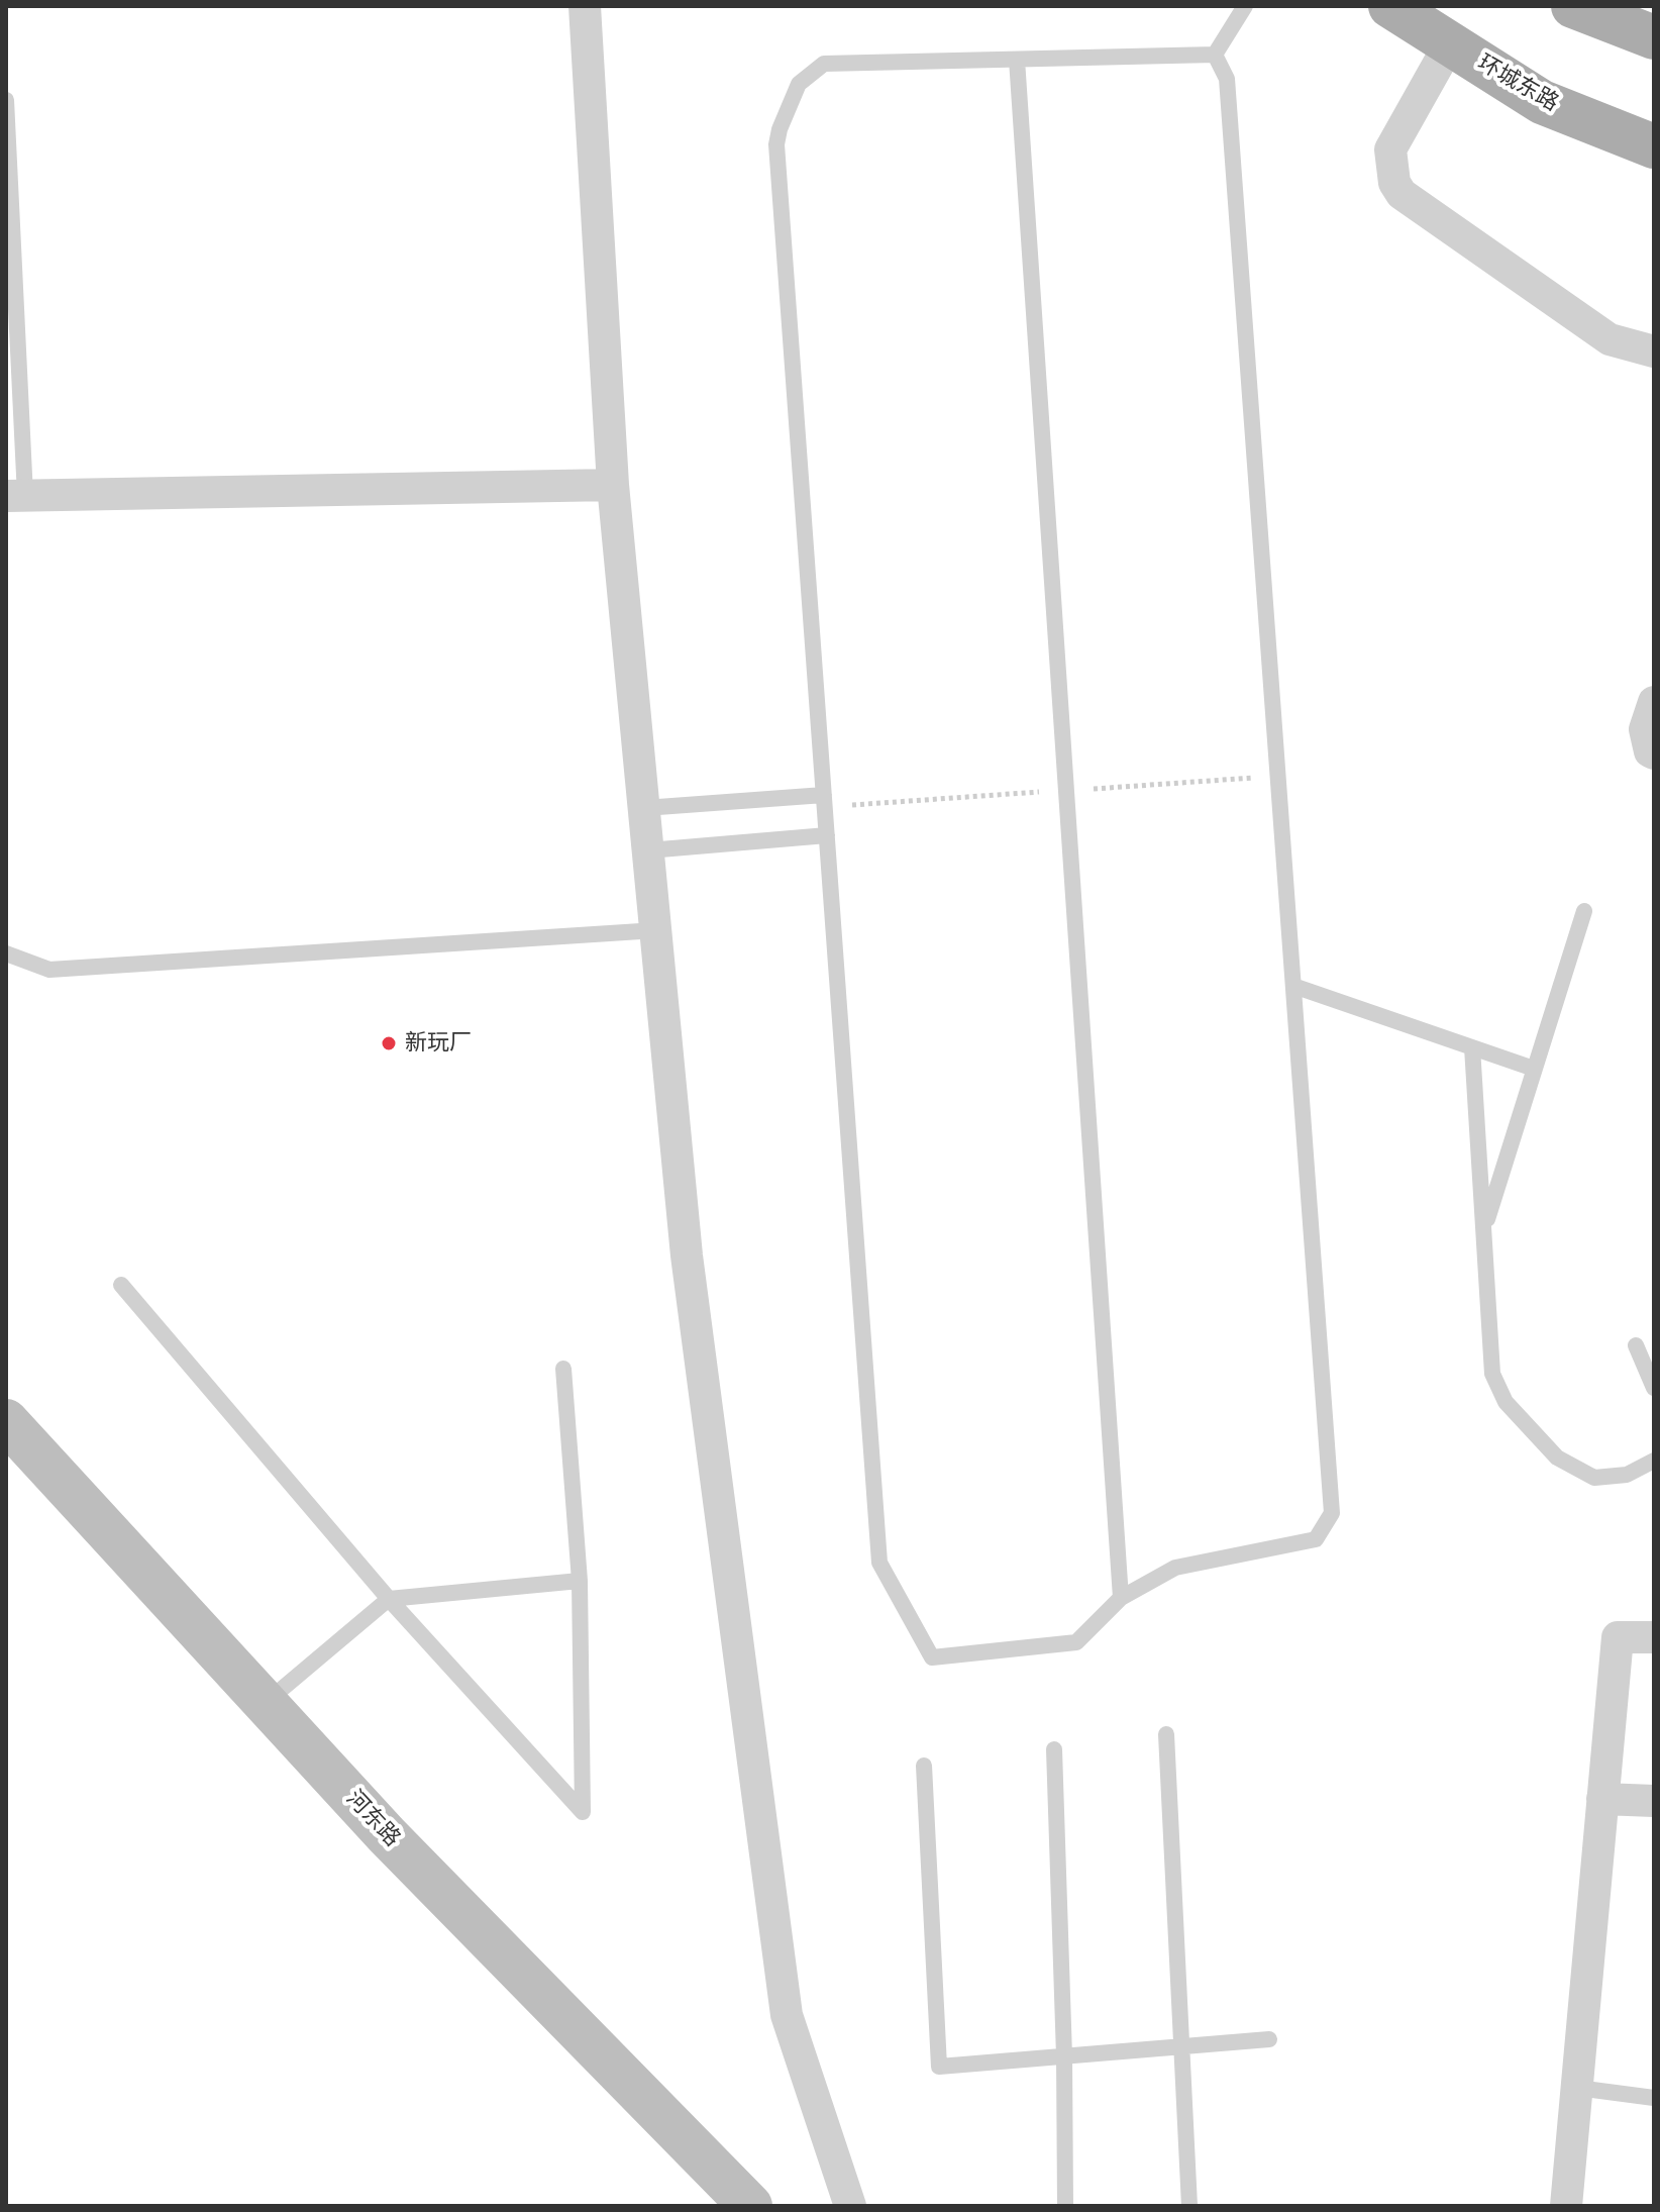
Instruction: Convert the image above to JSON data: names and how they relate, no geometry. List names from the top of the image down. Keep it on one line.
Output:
{"streets":{"main road":["环城东路","河东路"]},"places":["新玩厂"]}
